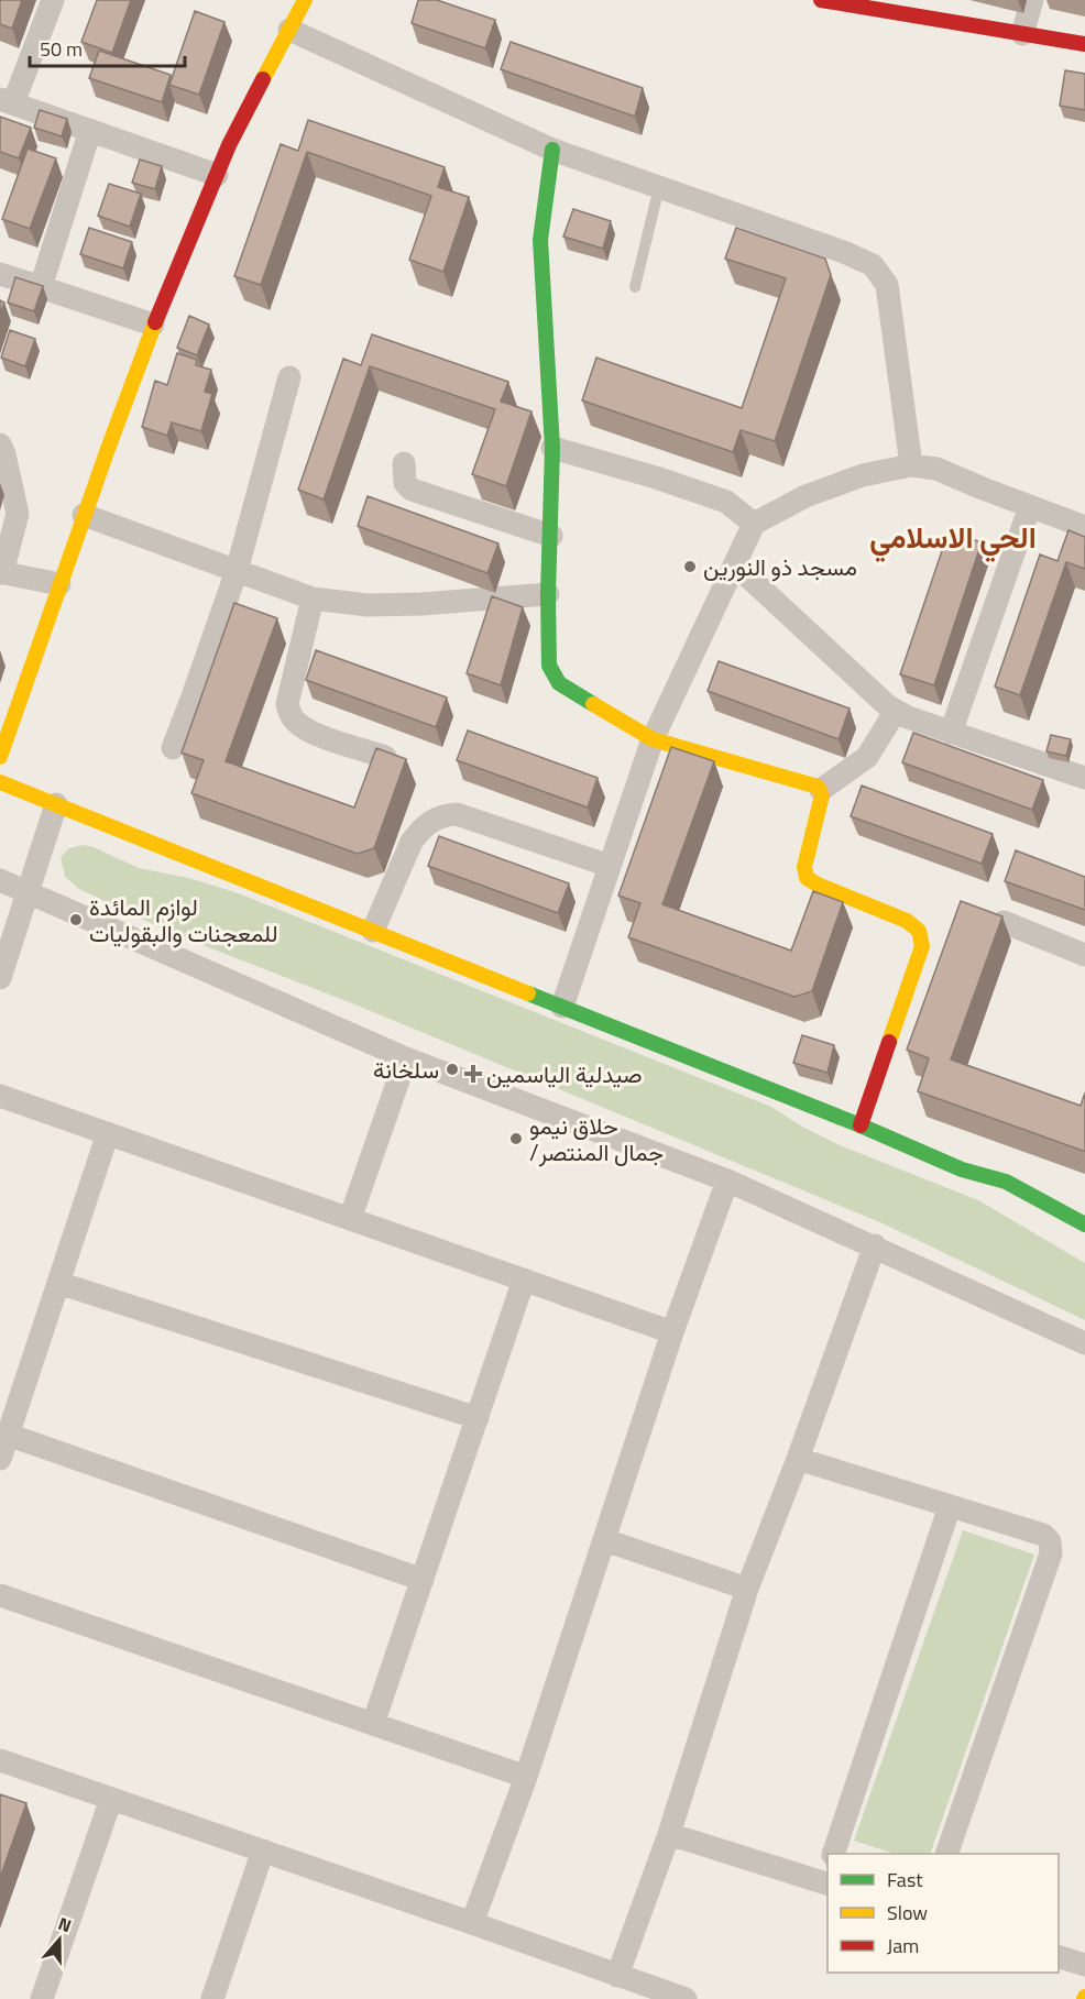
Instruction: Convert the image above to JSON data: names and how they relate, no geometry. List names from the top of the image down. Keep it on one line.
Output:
{"districts":["الحي الاسلامي"],"places":{"other":["مسجد ذو النورين","لوازم المائدة للمعجنات والبقوليات","سلخانة","حلاق نيمو /جمال المنتصر"],"health":["صيدلية الياسمين"]},"legend":["Fast","Slow","Jam"],"scale_bar":"50 m","north":"top"}
